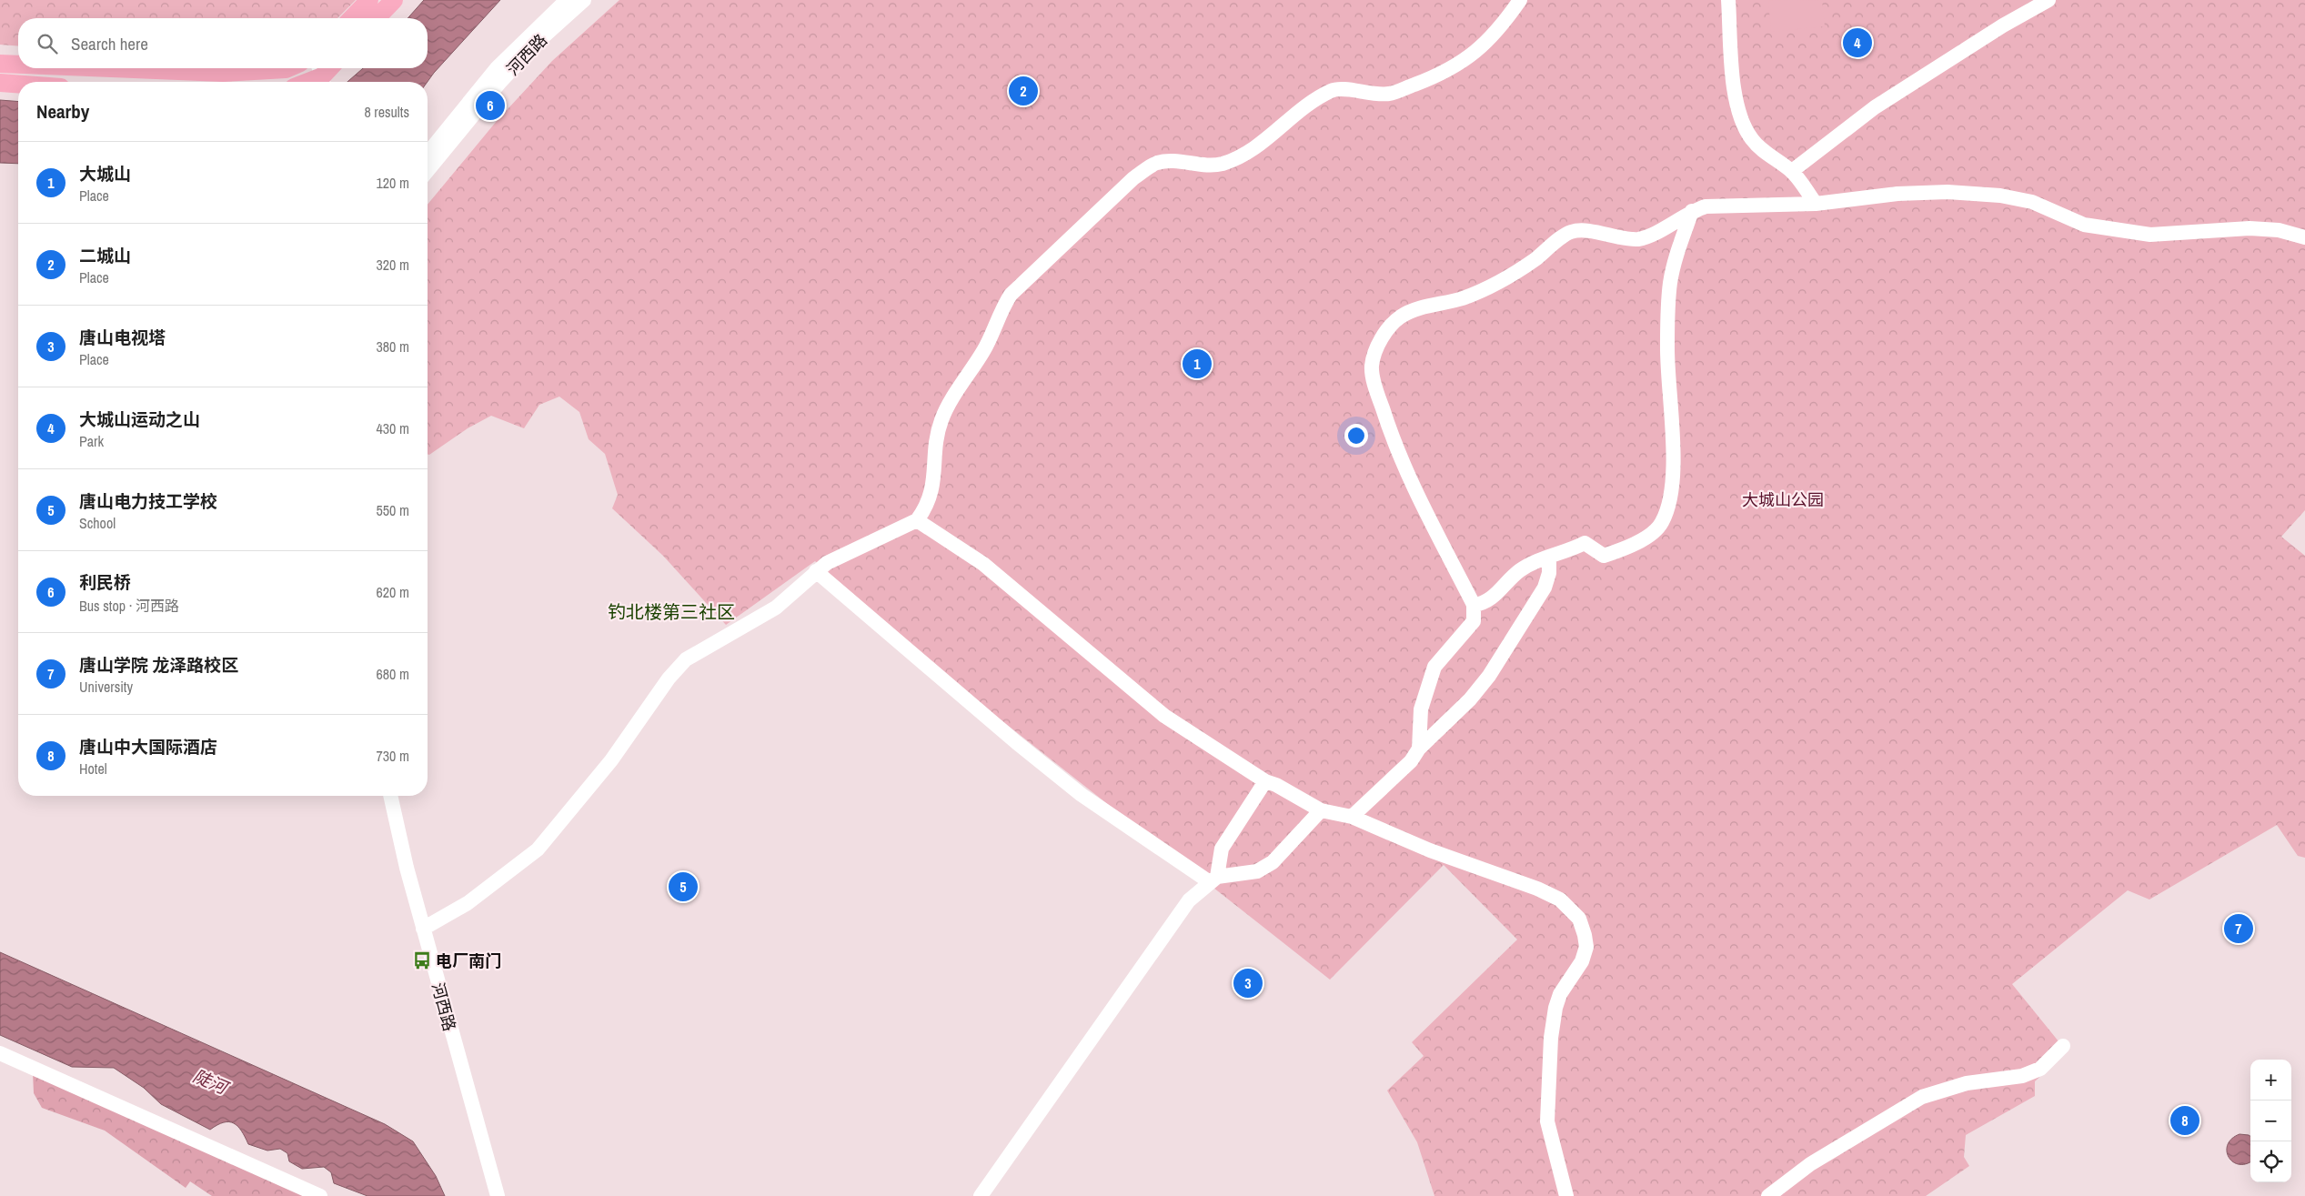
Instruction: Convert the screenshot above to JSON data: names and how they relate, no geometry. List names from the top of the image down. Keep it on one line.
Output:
{"streets":{"street":["河西路"]},"districts":["钓北楼第三社区"],"water":["陡河"],"parks":["大城山公园"],"places":{"bus stop":["电厂南门"]},"page":{"search":"Search here","pins":["4","2","6","1","5","7","3","8"],"heading":["Nearby","8 results"],"list":[{"mark":"1","name":"大城山","note":"Place","value":"120 m"},{"mark":"2","name":"二城山","note":"Place","value":"320 m"},{"mark":"3","name":"唐山电视塔","note":"Place","value":"380 m"},{"mark":"4","name":"大城山运动之山","note":"Park","value":"430 m"},{"mark":"5","name":"唐山电力技工学校","note":"School","value":"550 m"},{"mark":"6","name":"利民桥","note":"Bus stop · 河西路","value":"620 m"},{"mark":"7","name":"唐山学院 龙泽路校区","note":"University","value":"680 m"},{"mark":"8","name":"唐山中大国际酒店","note":"Hotel","value":"730 m"}],"map_buttons":["+","−"]}}
